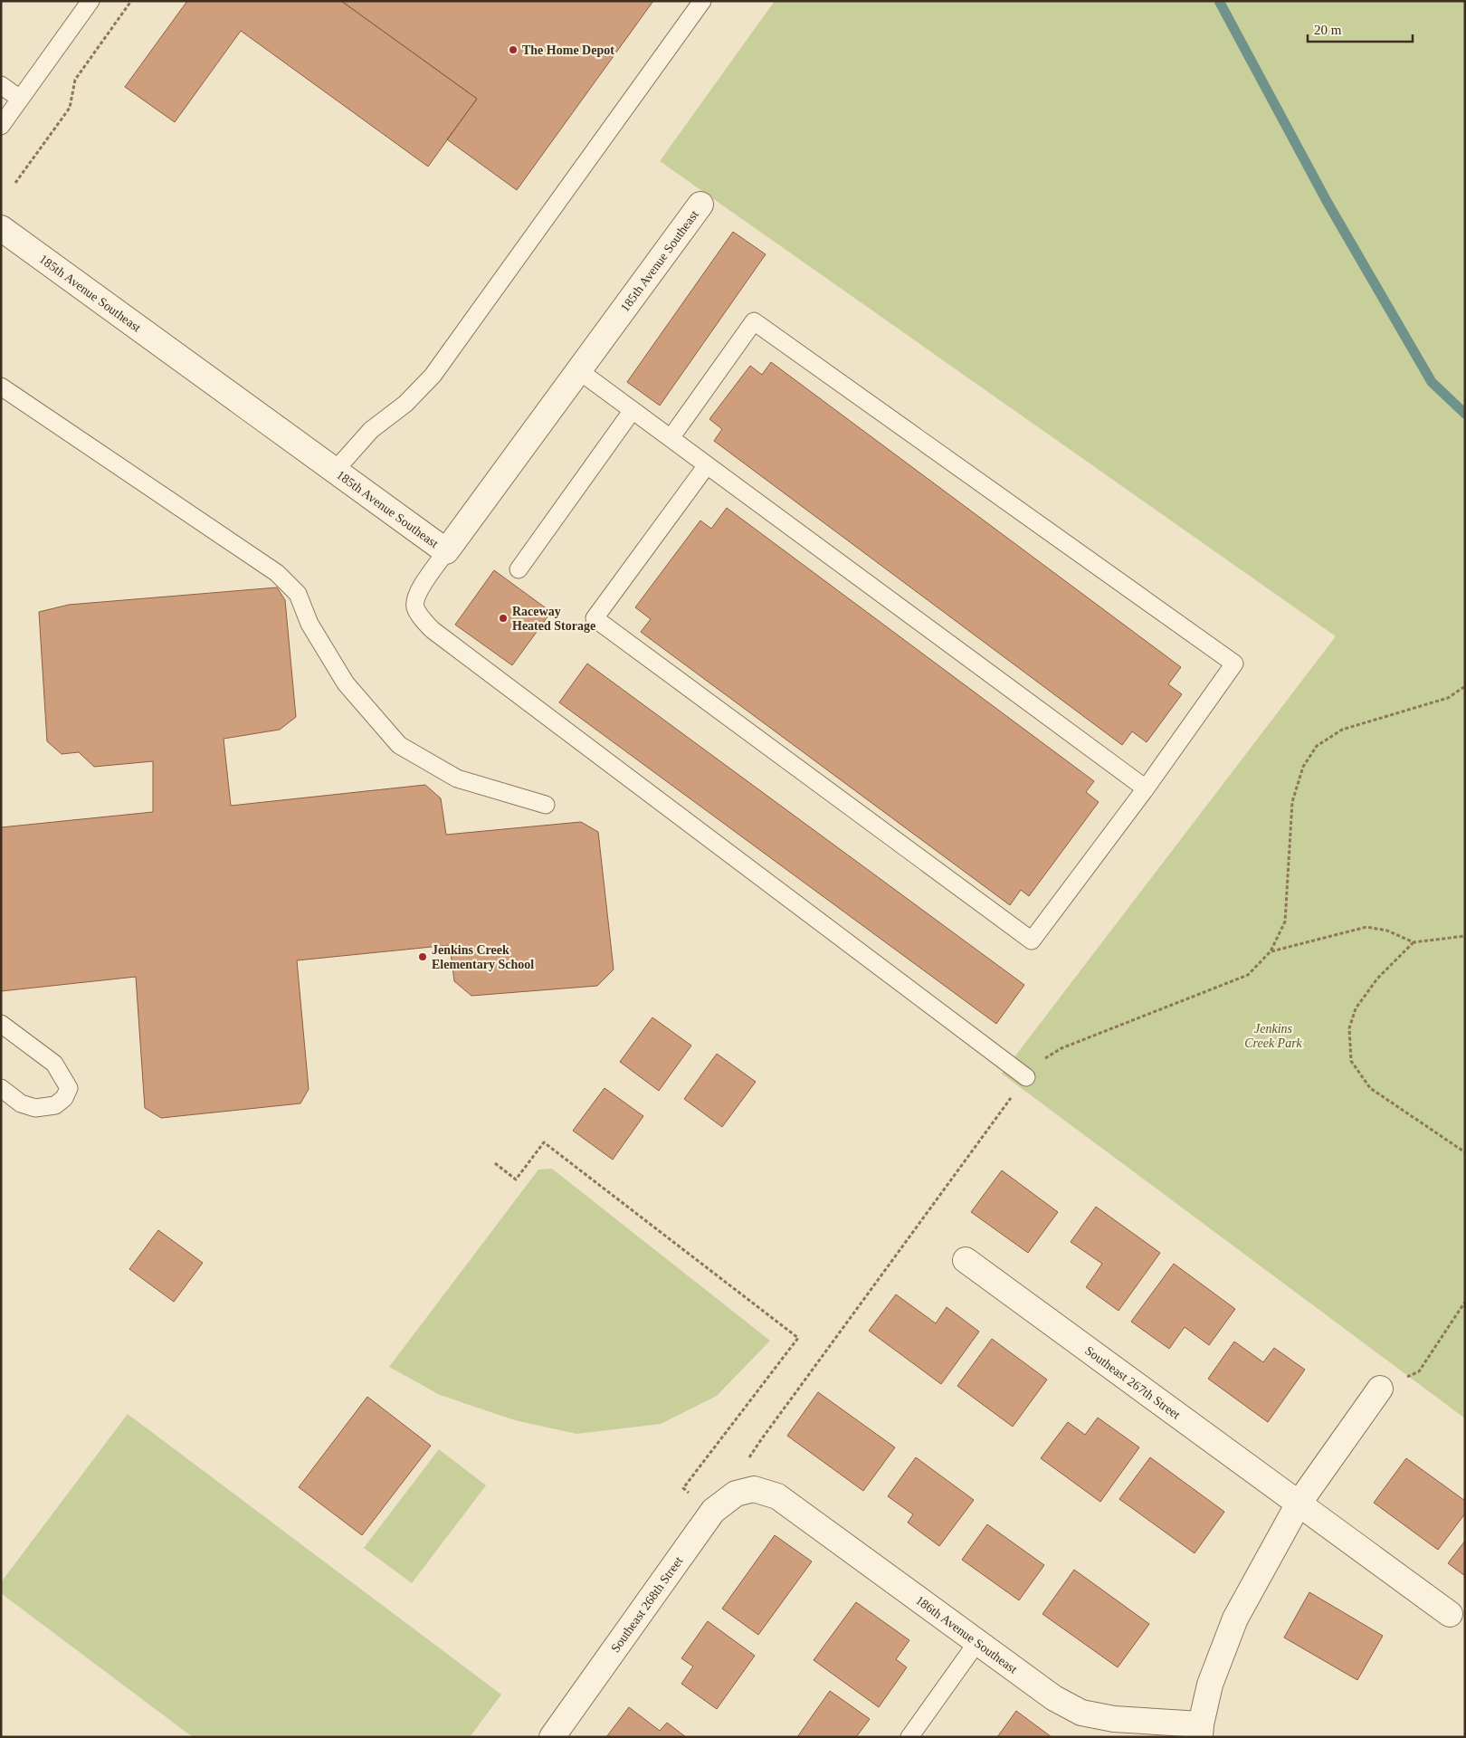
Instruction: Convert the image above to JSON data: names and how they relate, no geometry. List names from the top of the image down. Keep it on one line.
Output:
{"streets":{"street":["185th Avenue Southeast","Southeast 267th Street","Southeast 268th Street","186th Avenue Southeast"]},"crossings":[["Southeast 268th Street","186th Avenue Southeast"]],"parks":["Jenkins Creek Park"],"places":["The Home Depot","Raceway Heated Storage","Jenkins Creek Elementary School"],"scale_bar":"20 m"}
